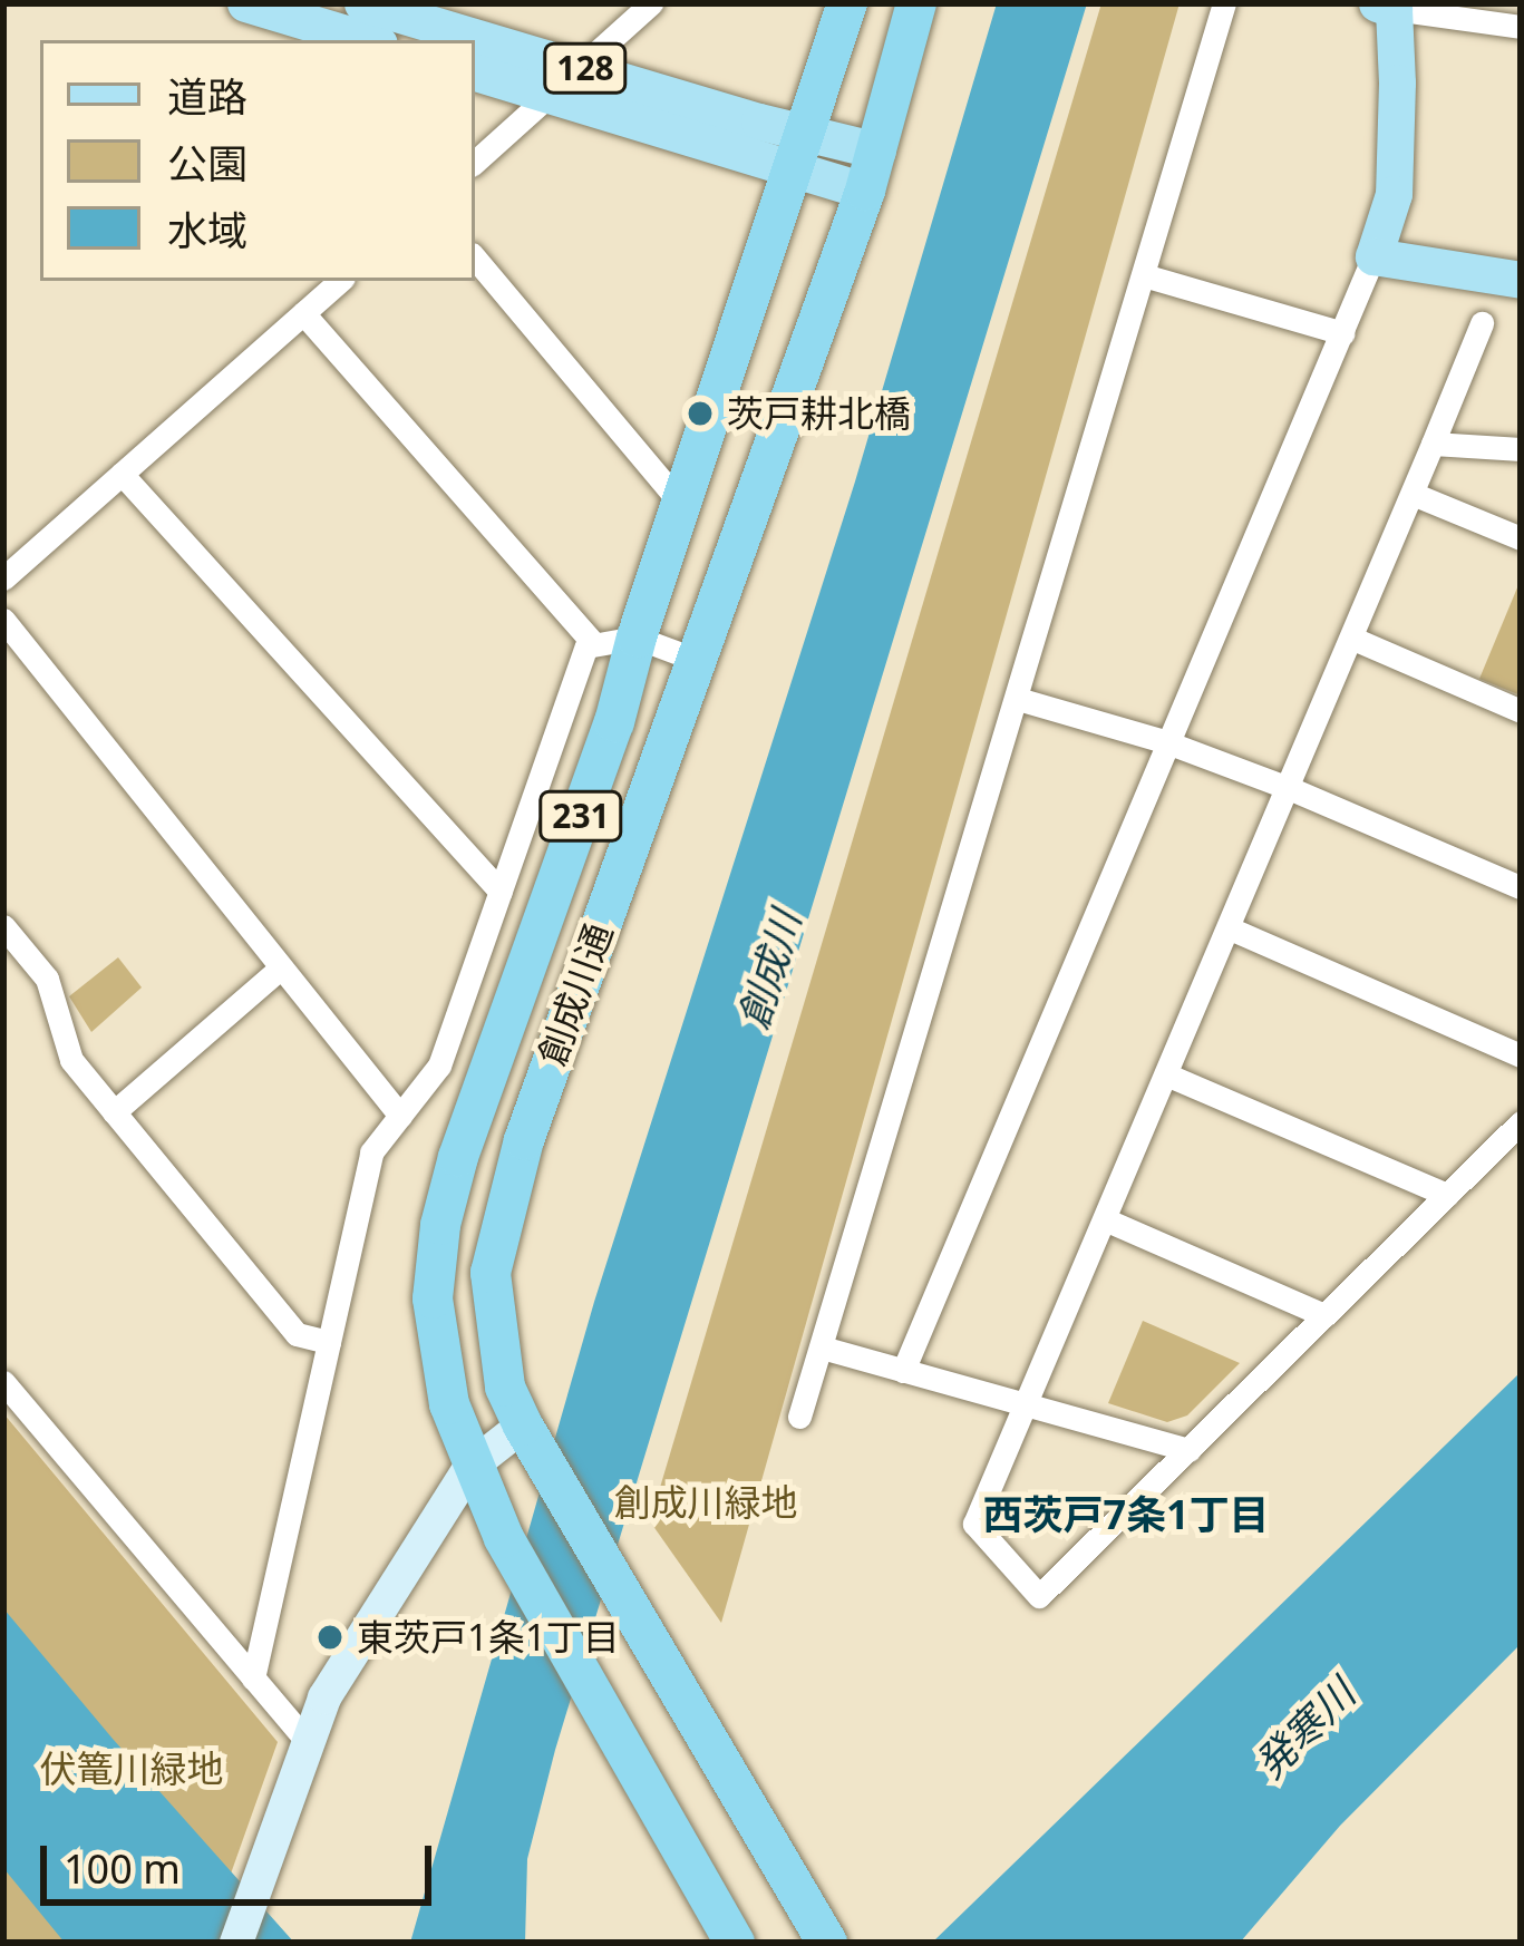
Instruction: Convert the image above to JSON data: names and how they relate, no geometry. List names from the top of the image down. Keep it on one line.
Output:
{"streets":{"highway":["231","創成川通"],"main road":["128"]},"crossings":[["128","創成川通"]],"districts":["西茨戸7条1丁目"],"water":["創成川","発寒川"],"parks":["創成川緑地","伏篭川緑地"],"places":["茨戸耕北橋","東茨戸1条1丁目"],"legend":["道路","公園","水域"],"scale_bar":"100 m"}
